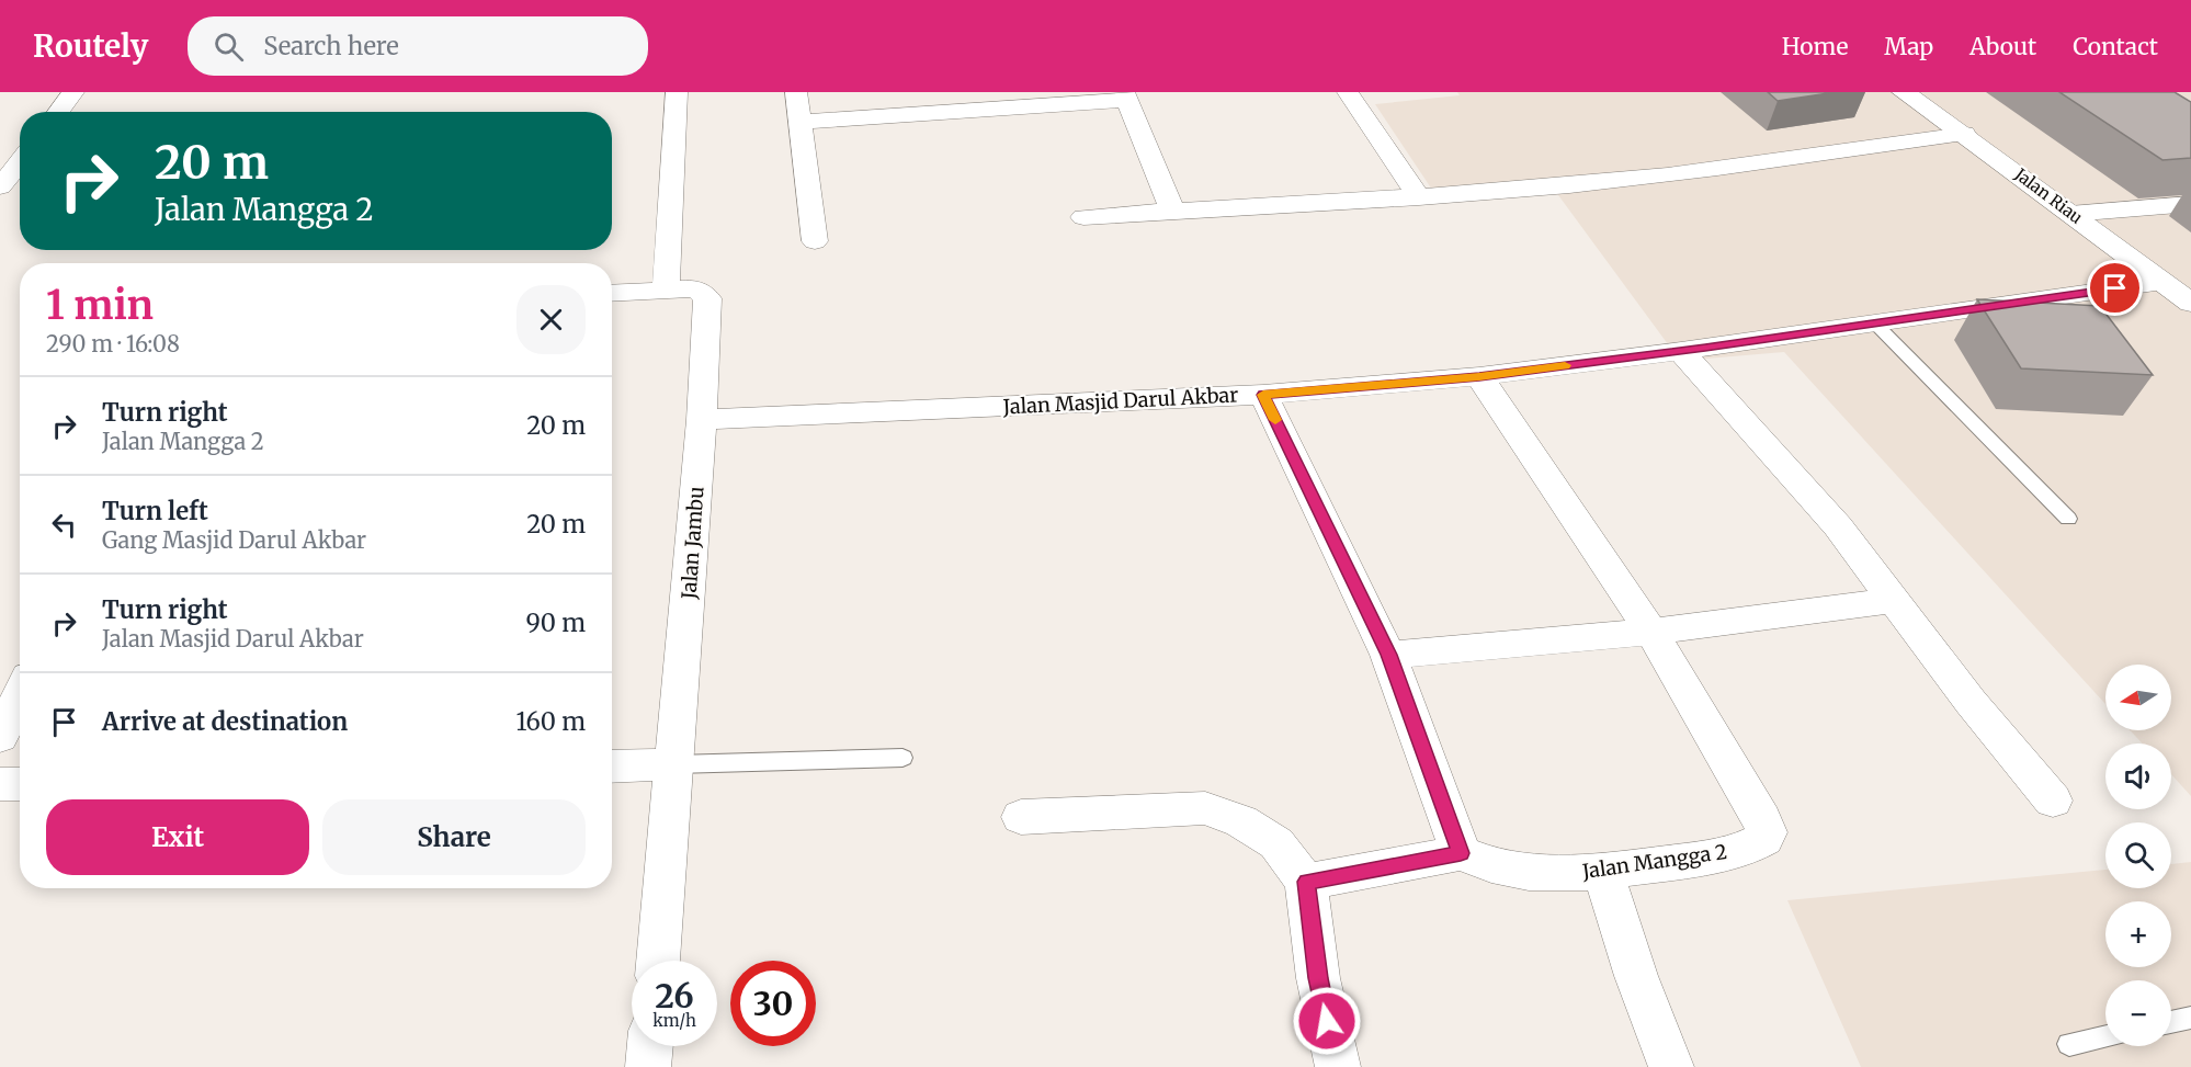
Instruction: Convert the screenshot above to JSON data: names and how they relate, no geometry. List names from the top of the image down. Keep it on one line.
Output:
{"streets":{"main road":["Jalan Riau"],"street":["Jalan Masjid Darul Akbar","Jalan Jambu","Jalan Mangga 2"]},"crossings":[["Jalan Riau","Jalan Masjid Darul Akbar"],["Jalan Masjid Darul Akbar","Jalan Jambu"],["Jalan Masjid Darul Akbar","Jalan Mangga 2"]],"north":"left","page":{"header":"Routely","search":"Search here","nav":["Home","Map","About","Contact"],"turn":["20 m","Jalan Mangga 2"],"heading":["1 min","290 m · 16:08"],"list":[{"name":"Turn right","note":"Jalan Mangga 2","value":"20 m"},{"name":"Turn left","note":"Gang Masjid Darul Akbar","value":"20 m"},{"name":"Turn right","note":"Jalan Masjid Darul Akbar","value":"90 m"},{"name":"Arrive at destination","value":"160 m"}],"map_buttons":["+","−"],"buttons":["Exit","Share"],"speed":"26 km/h","limit":"30"}}
